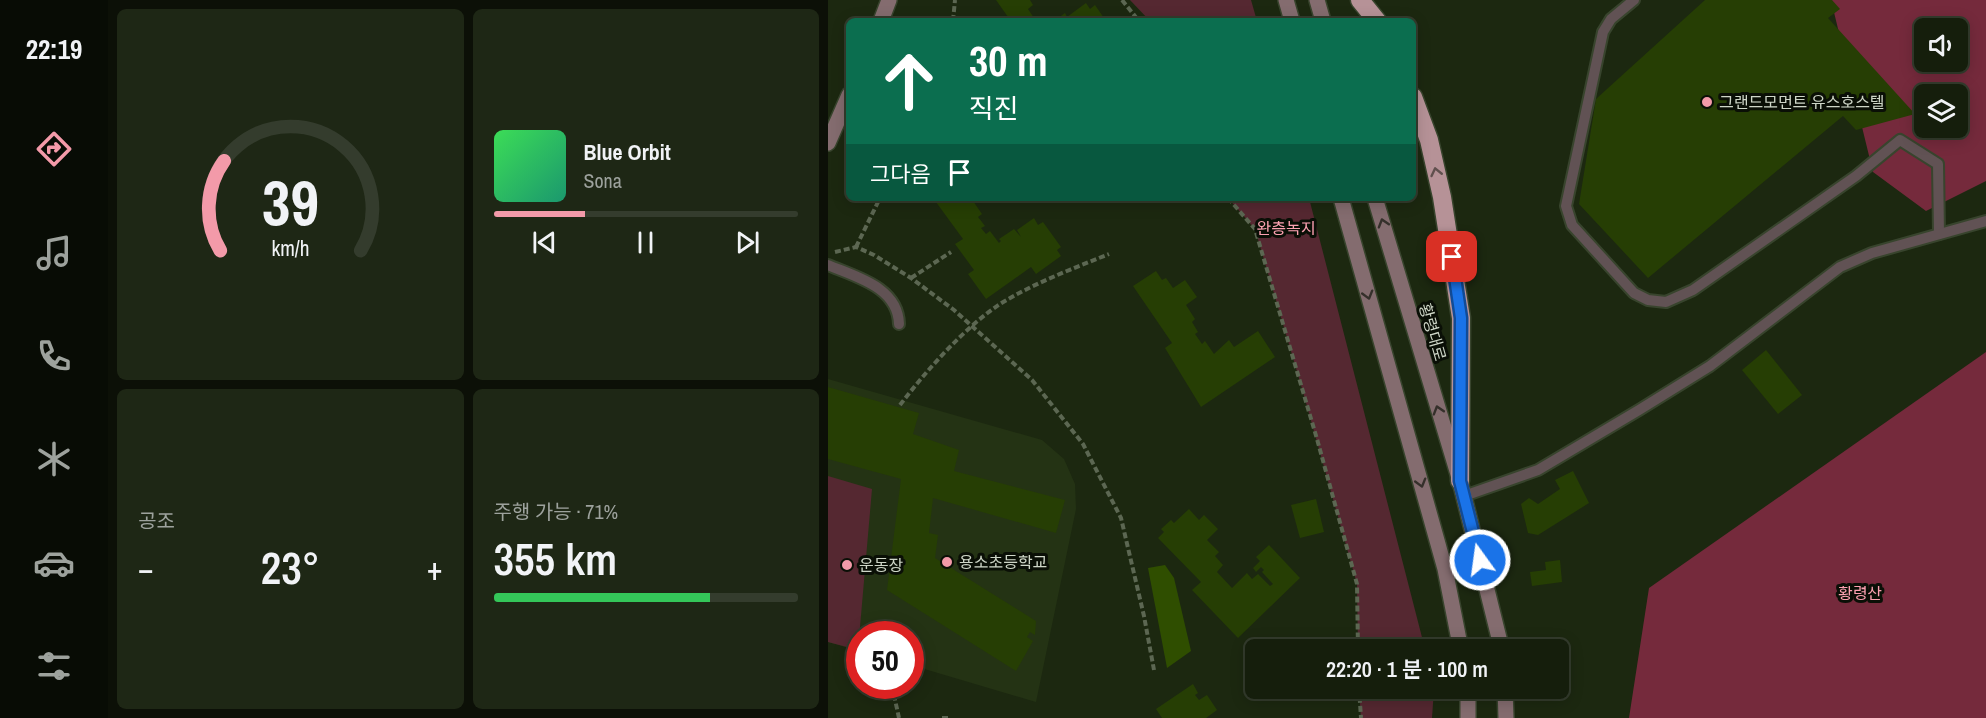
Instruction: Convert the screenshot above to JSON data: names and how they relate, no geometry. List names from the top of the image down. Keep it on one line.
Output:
{"streets":{"main road":["황령대로"]},"parks":["완층녹지","황령산"],"places":["그랜드모먼트 유스호스텔","용소초등학교","운동장"],"page":{"tabs":"22:19","turn":["30 m","직진"],"song":["Blue Orbit","Sona"],"then":"그다음","tile":["공조",["주행 가능 · 71%","355 km"]],"heat":["−","23°","+"],"limit":"50","trip":"22:20 · 1 분 · 100 m","gauge":["39","km/h"]}}
